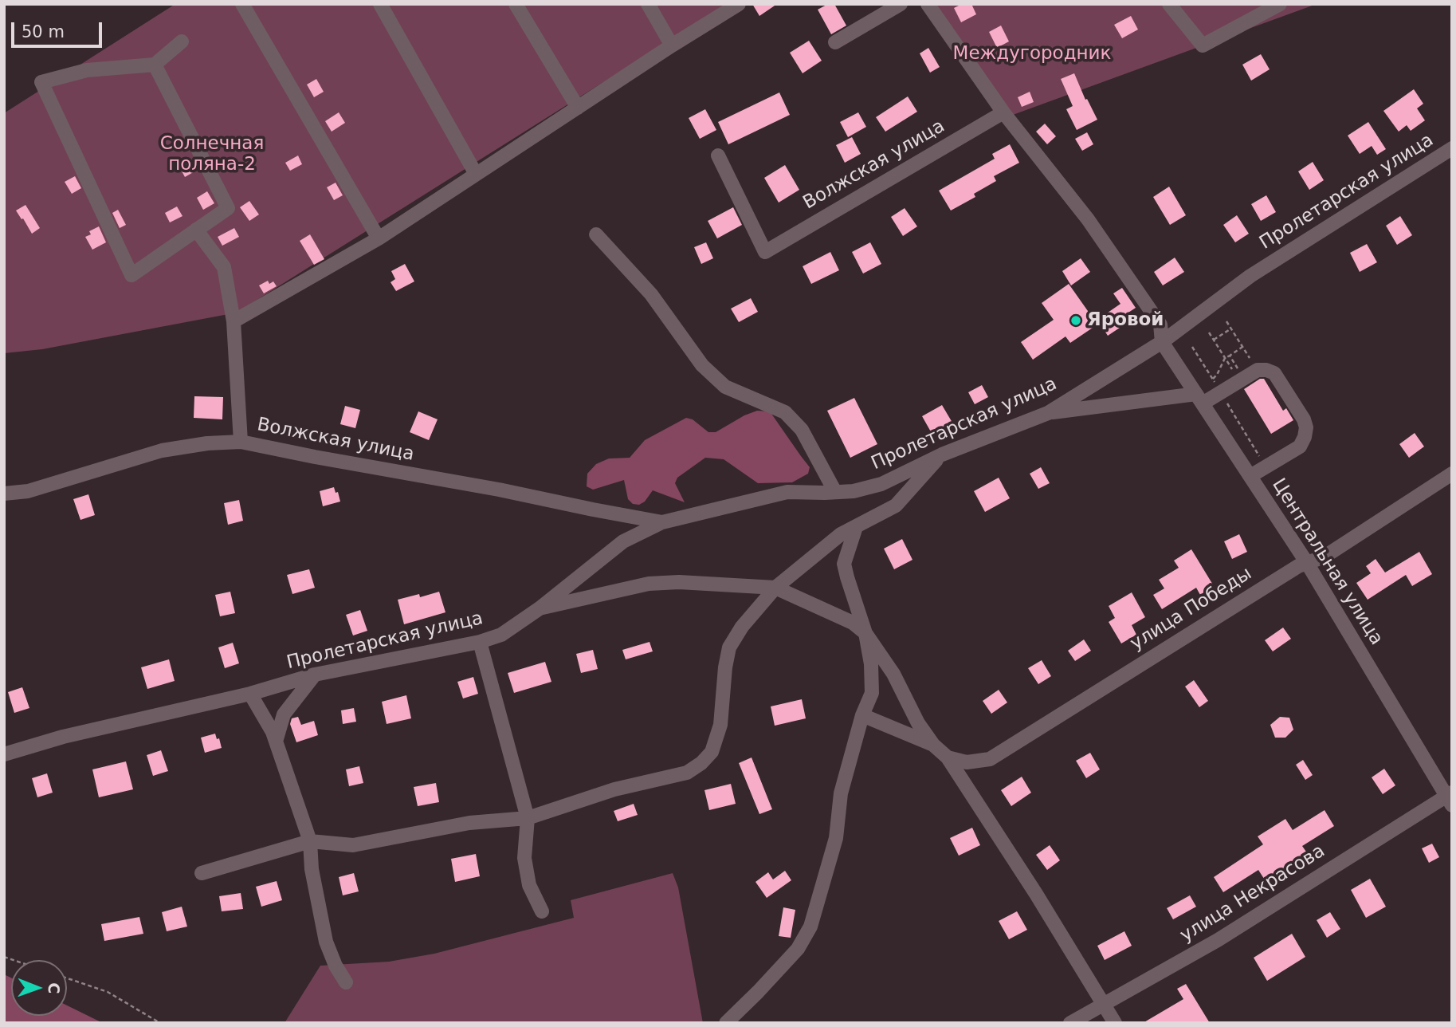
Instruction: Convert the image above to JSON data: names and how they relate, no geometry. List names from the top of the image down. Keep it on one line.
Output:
{"streets":{"street":["Волжская улица","Пролетарская улица","Центральная улица","улица Победы","улица Некрасова"]},"crossings":[["Волжская улица","Пролетарская улица"],["Волжская улица","Центральная улица"],["Пролетарская улица","Центральная улица"],["Центральная улица","улица Победы"],["Центральная улица","улица Некрасова"]],"parks":["Междугородник","Солнечная поляна-2"],"places":["Яровой"],"scale_bar":"50 m","north":"right"}
